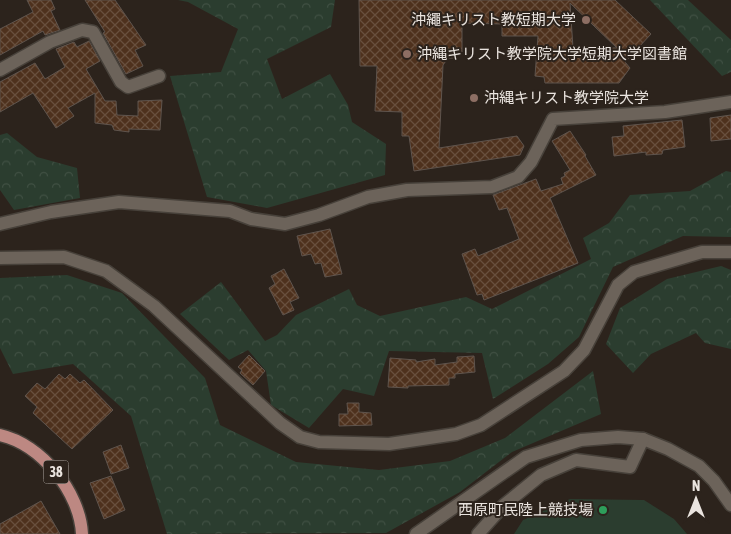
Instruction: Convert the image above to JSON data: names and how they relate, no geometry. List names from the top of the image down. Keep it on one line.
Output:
{"streets":{"main road":["38"]},"places":["沖繩キリスト教短期大学","沖縄キリスト教学院大学短期大学図書館","沖縄キリスト教学院大学","西原町民陸上競技場"],"north":"top"}
